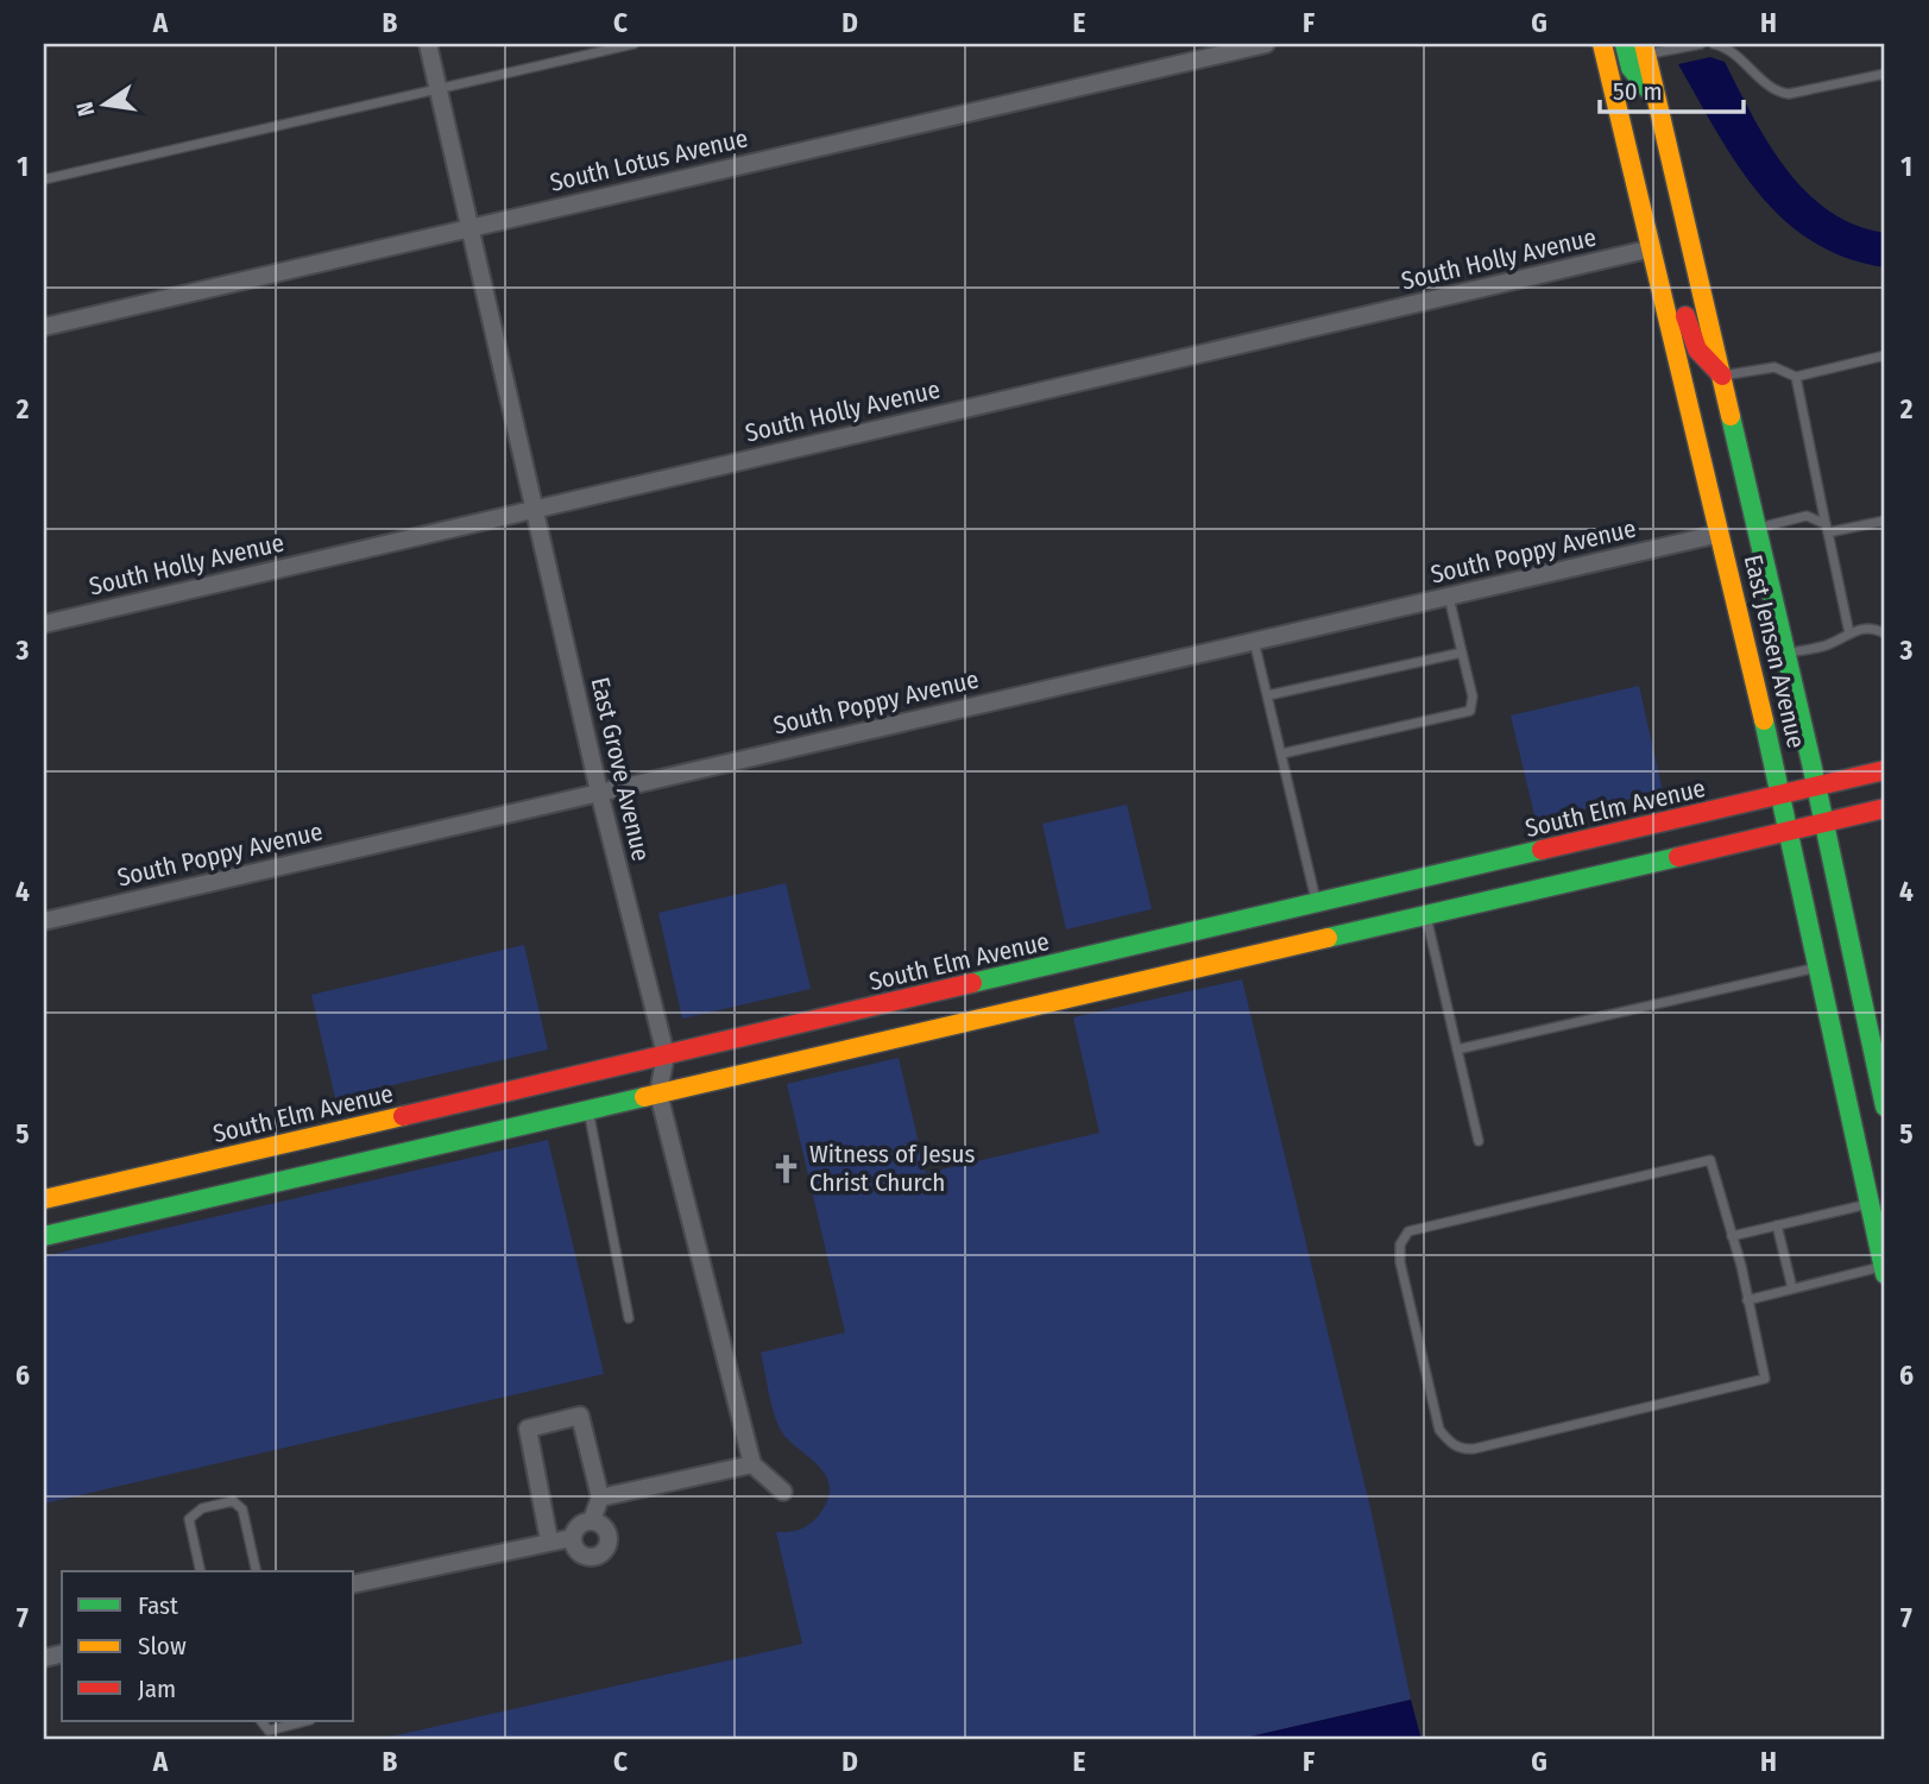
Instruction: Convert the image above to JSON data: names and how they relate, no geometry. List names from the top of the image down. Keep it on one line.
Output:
{"streets":{"main road":["East Jensen Avenue","South Elm Avenue"],"street":["South Lotus Avenue","South Holly Avenue","South Poppy Avenue","East Grove Avenue"]},"crossings":[["South Lotus Avenue","East Grove Avenue"],["South Holly Avenue","East Jensen Avenue"],["South Holly Avenue","East Grove Avenue"],["South Poppy Avenue","East Jensen Avenue"],["South Poppy Avenue","East Grove Avenue"],["East Jensen Avenue","South Elm Avenue"],["East Grove Avenue","South Elm Avenue"]],"places":{"church":["Witness of Jesus Christ Church"]},"legend":["Fast","Slow","Jam"],"scale_bar":"50 m","north":"left","grid":{"columns":["A","B","C","D","E","F","G","H"],"rows":["1","2","3","4","5","6","7"]}}
